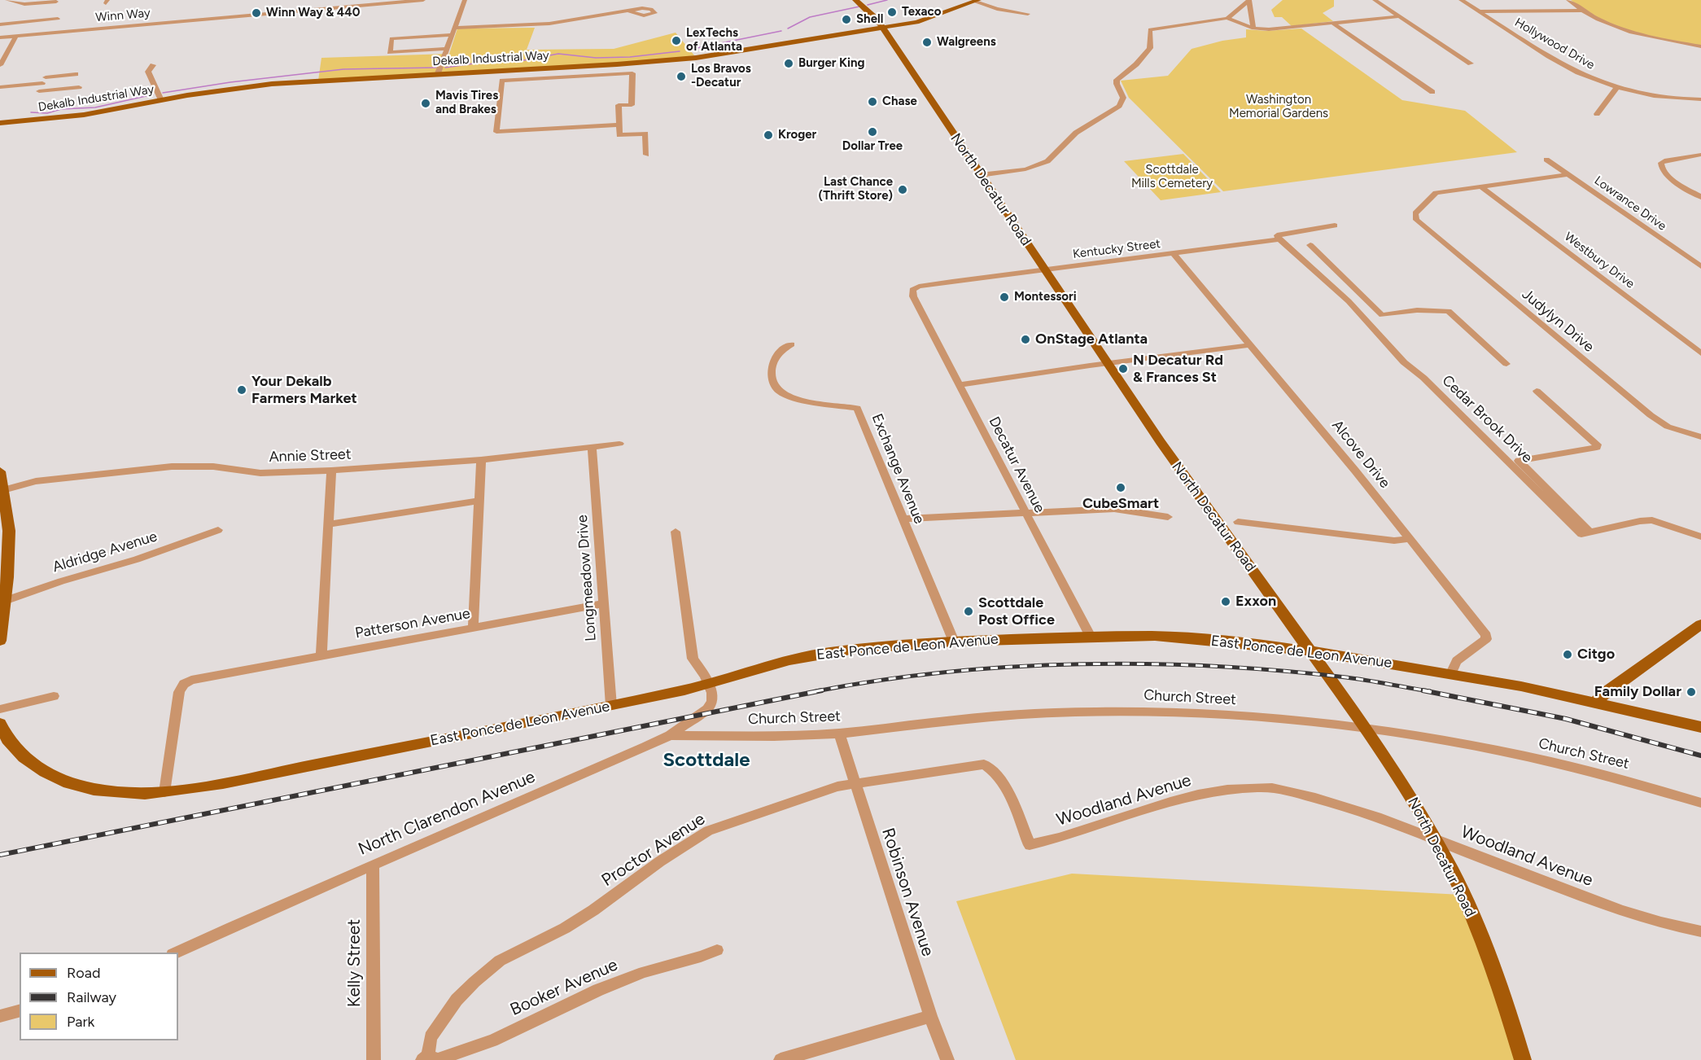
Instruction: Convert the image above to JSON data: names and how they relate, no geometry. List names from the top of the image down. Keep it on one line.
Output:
{"streets":{"main road":["Dekalb Industrial Way","North Decatur Road","East Ponce de Leon Avenue"],"street":["Winn Way","Hollywood Drive","Lowrance Drive","Kentucky Street","Westbury Drive","Judylyn Drive","Cedar Brook Drive","Alcove Drive","Annie Street","Decatur Avenue","Exchange Avenue","Aldridge Avenue","Longmeadow Drive","Patterson Avenue","Church Street","Woodland Avenue","North Clarendon Avenue","Proctor Avenue","Robinson Avenue","Kelly Street","Booker Avenue"]},"crossings":[["Dekalb Industrial Way","North Decatur Road"],["North Decatur Road","Kentucky Street"],["North Decatur Road","East Ponce de Leon Avenue"],["North Decatur Road","Church Street"],["North Decatur Road","Woodland Avenue"],["Kentucky Street","Cedar Brook Drive"],["Kentucky Street","Alcove Drive"],["Kentucky Street","Decatur Avenue"],["Westbury Drive","Judylyn Drive"],["Alcove Drive","East Ponce de Leon Avenue"],["Annie Street","Longmeadow Drive"],["Decatur Avenue","East Ponce de Leon Avenue"],["Exchange Avenue","East Ponce de Leon Avenue"],["Longmeadow Drive","Patterson Avenue"],["Longmeadow Drive","East Ponce de Leon Avenue"],["Patterson Avenue","East Ponce de Leon Avenue"],["East Ponce de Leon Avenue","North Clarendon Avenue"],["Church Street","North Clarendon Avenue"],["Church Street","Robinson Avenue"],["Woodland Avenue","Proctor Avenue"],["North Clarendon Avenue","Kelly Street"],["Proctor Avenue","Robinson Avenue"],["Proctor Avenue","Booker Avenue"]],"districts":["Scottdale"],"parks":["Washington Memorial Gardens","Scottdale Mills Cemetery"],"places":["Texaco","Winn Way & 440","Shell","LexTechs of Atlanta","Walgreens","Burger King","Los Bravos -Decatur","Chase","Mavis Tires and Brakes","Dollar Tree","Kroger","Last Chance (Thrift Store)","Montessori","OnStage Atlanta","N Decatur Rd & Frances St","Your Dekalb Farmers Market","CubeSmart","Exxon","Scottdale Post Office","Citgo","Family Dollar"],"legend":["Road","Railway","Park"]}
